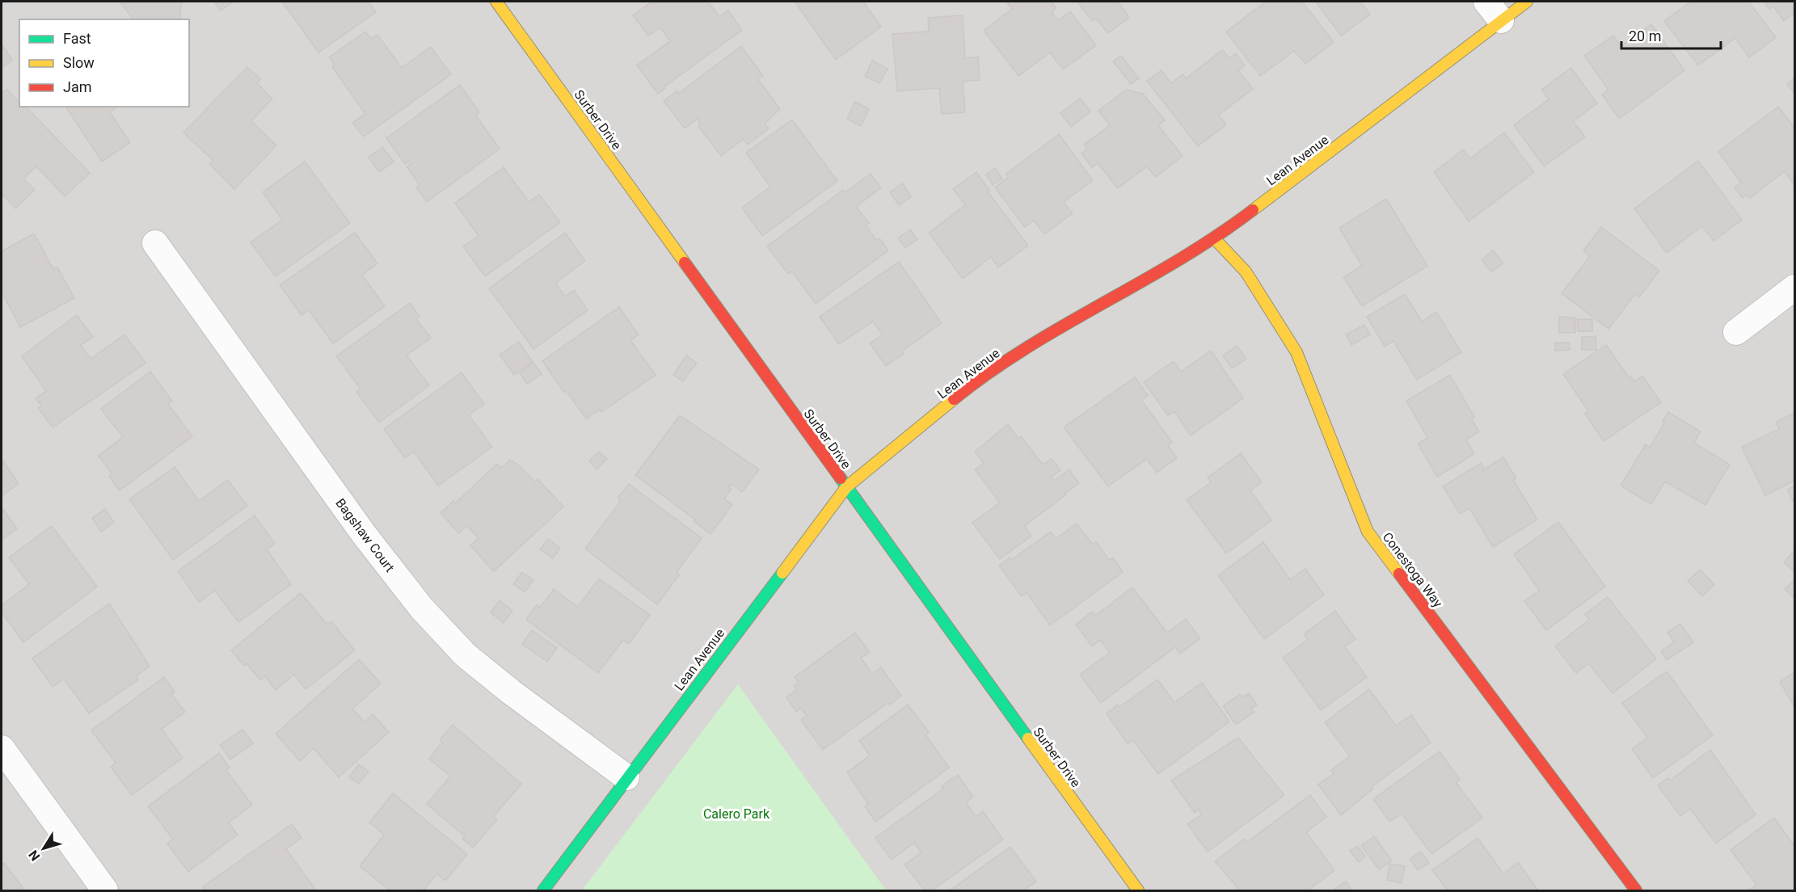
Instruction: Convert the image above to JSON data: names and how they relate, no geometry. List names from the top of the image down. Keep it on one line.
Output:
{"streets":{"street":["Surber Drive","Lean Avenue","Bagshaw Court","Conestoga Way"]},"crossings":[["Surber Drive","Lean Avenue"],["Lean Avenue","Bagshaw Court"],["Lean Avenue","Conestoga Way"]],"parks":["Calero Park"],"legend":["Fast","Slow","Jam"],"scale_bar":"20 m","north":"bottom left"}
